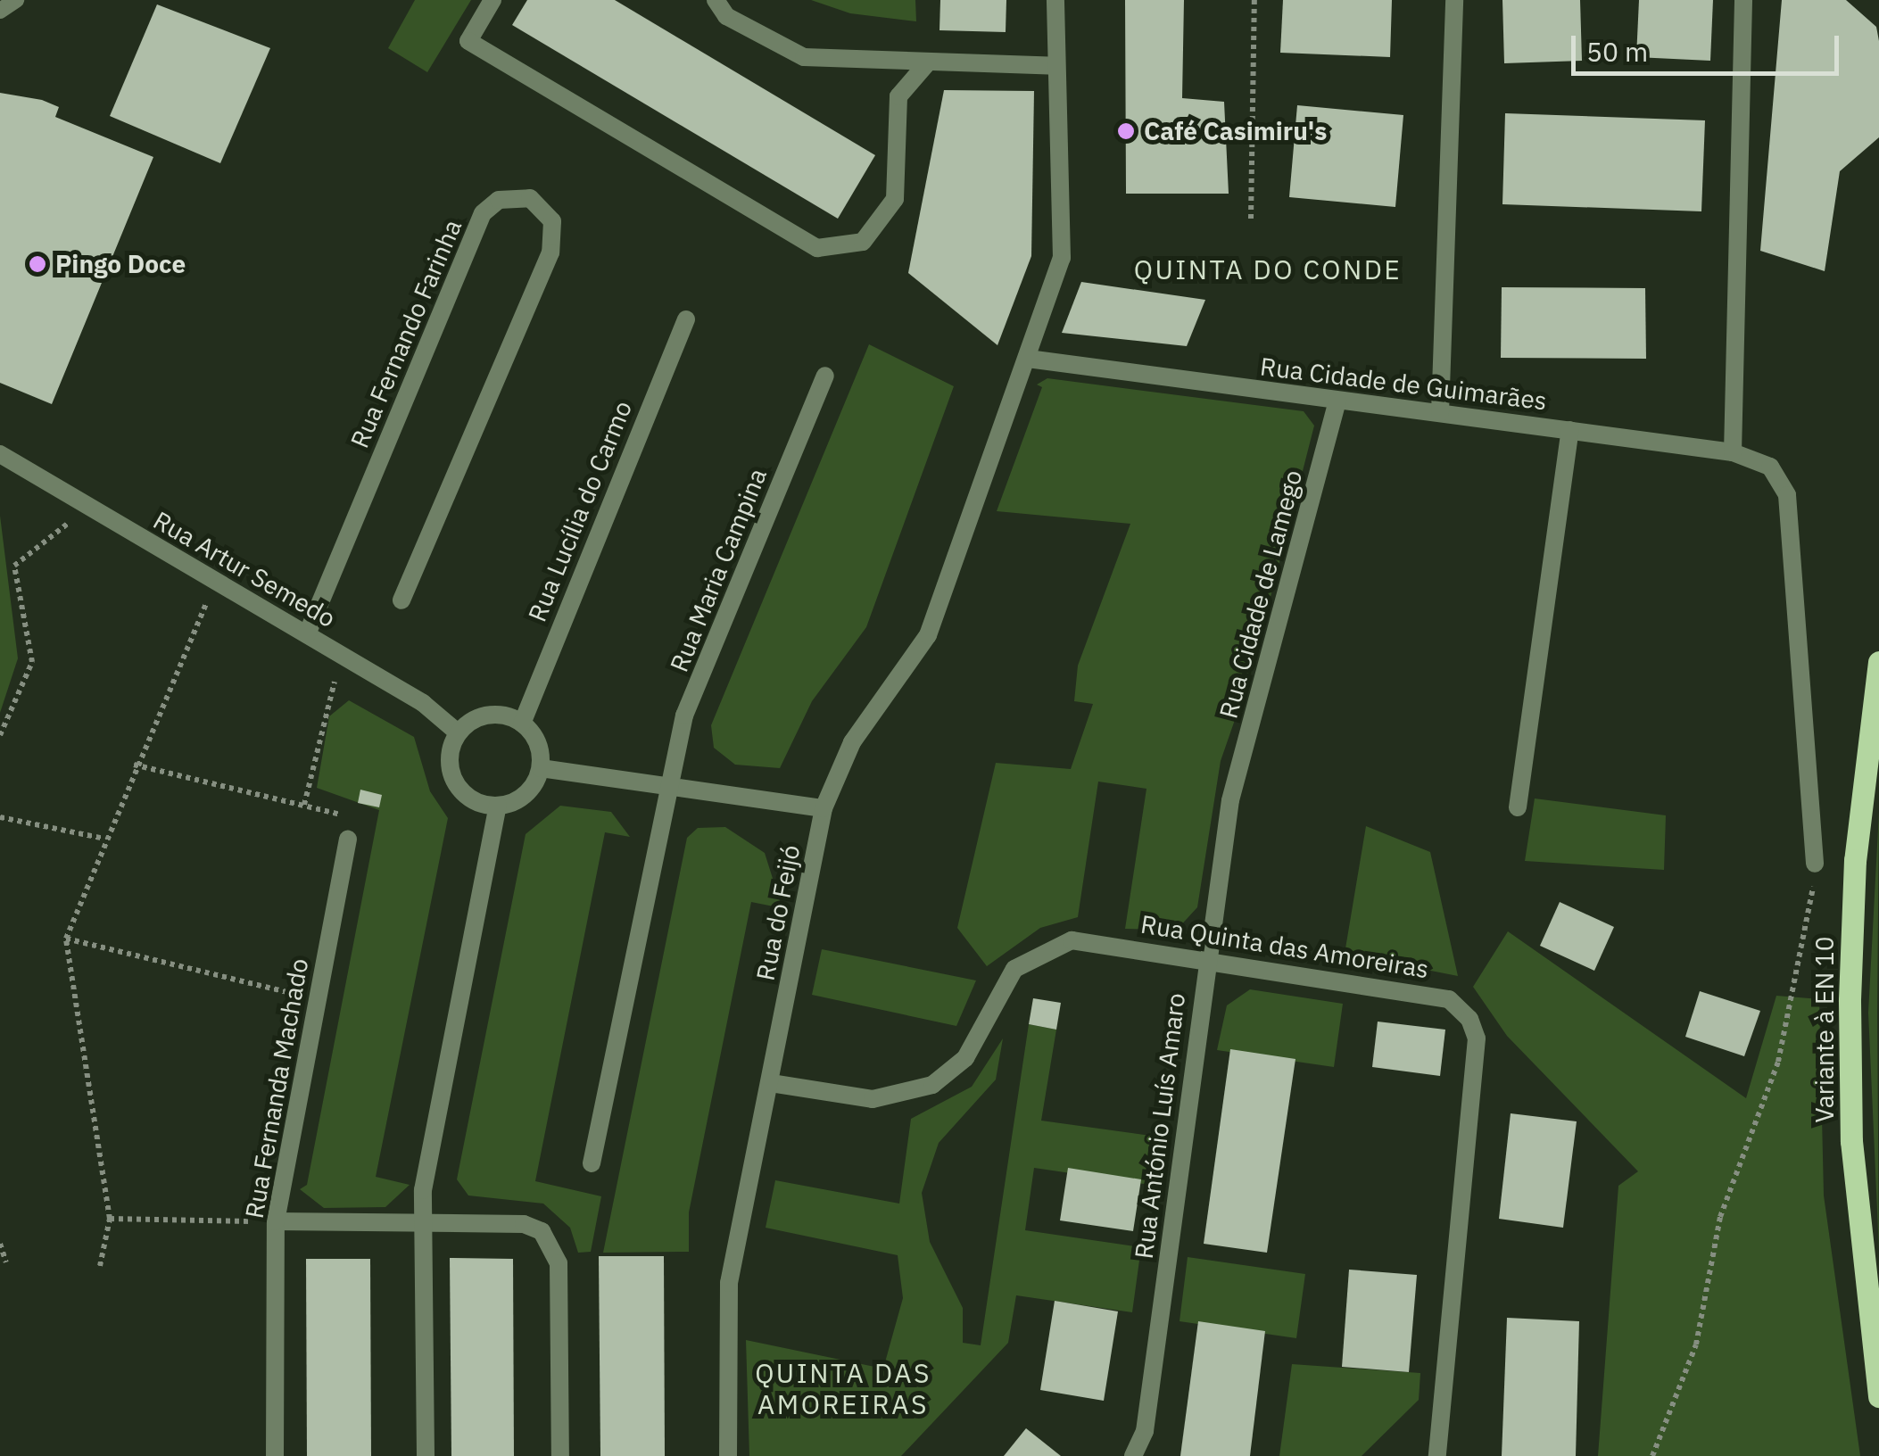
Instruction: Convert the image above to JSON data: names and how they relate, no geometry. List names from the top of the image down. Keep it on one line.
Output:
{"streets":{"main road":["Variante à EN 10"],"street":["Rua Fernando Farinha","Rua Cidade de Guimarães","Rua Lucília do Carmo","Rua Artur Semedo","Rua Maria Campina","Rua Cidade de Lamego","Rua do Feijó","Rua Quinta das Amoreiras","Rua Fernanda Machado","Rua António Luís Amaro"]},"crossings":[["Rua Fernando Farinha","Rua Artur Semedo"],["Rua Cidade de Guimarães","Rua Cidade de Lamego"],["Rua Cidade de Guimarães","Rua do Feijó"],["Rua Lucília do Carmo","Rua Artur Semedo"],["Rua Cidade de Lamego","Rua António Luís Amaro"],["Rua do Feijó","Rua Quinta das Amoreiras"],["Rua Quinta das Amoreiras","Rua António Luís Amaro"]],"districts":["QUINTA DO CONDE","QUINTA DAS AMOREIRAS"],"places":["Café Casimiru's","Pingo Doce"],"scale_bar":"50 m"}
